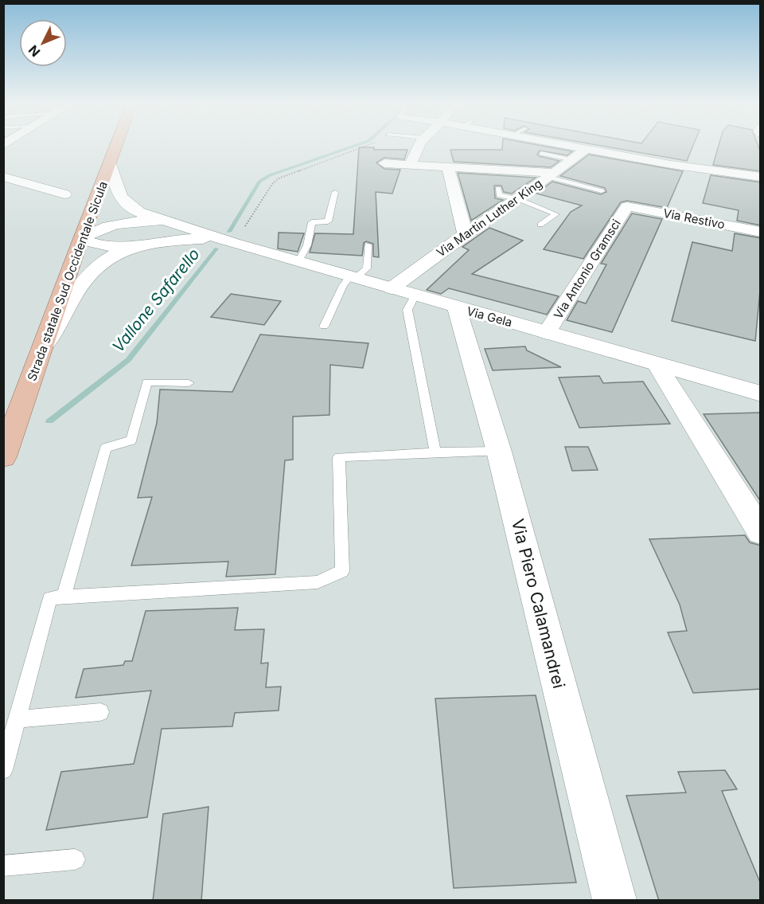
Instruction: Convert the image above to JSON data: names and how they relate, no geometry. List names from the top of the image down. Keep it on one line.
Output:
{"streets":{"main road":["Strada statale Sud Occidentale Sicula","Via Gela"],"street":["Via Martin Luther King","Via Restivo","Via Antonio Gramsci","Via Piero Calamandrei"]},"crossings":[["Via Martin Luther King","Via Gela"],["Via Restivo","Via Antonio Gramsci"],["Via Antonio Gramsci","Via Gela"],["Strada statale Sud Occidentale Sicula","Via Gela"],["Via Gela","Via Piero Calamandrei"]],"water":["Vallone Safarello"],"north":"bottom left"}
